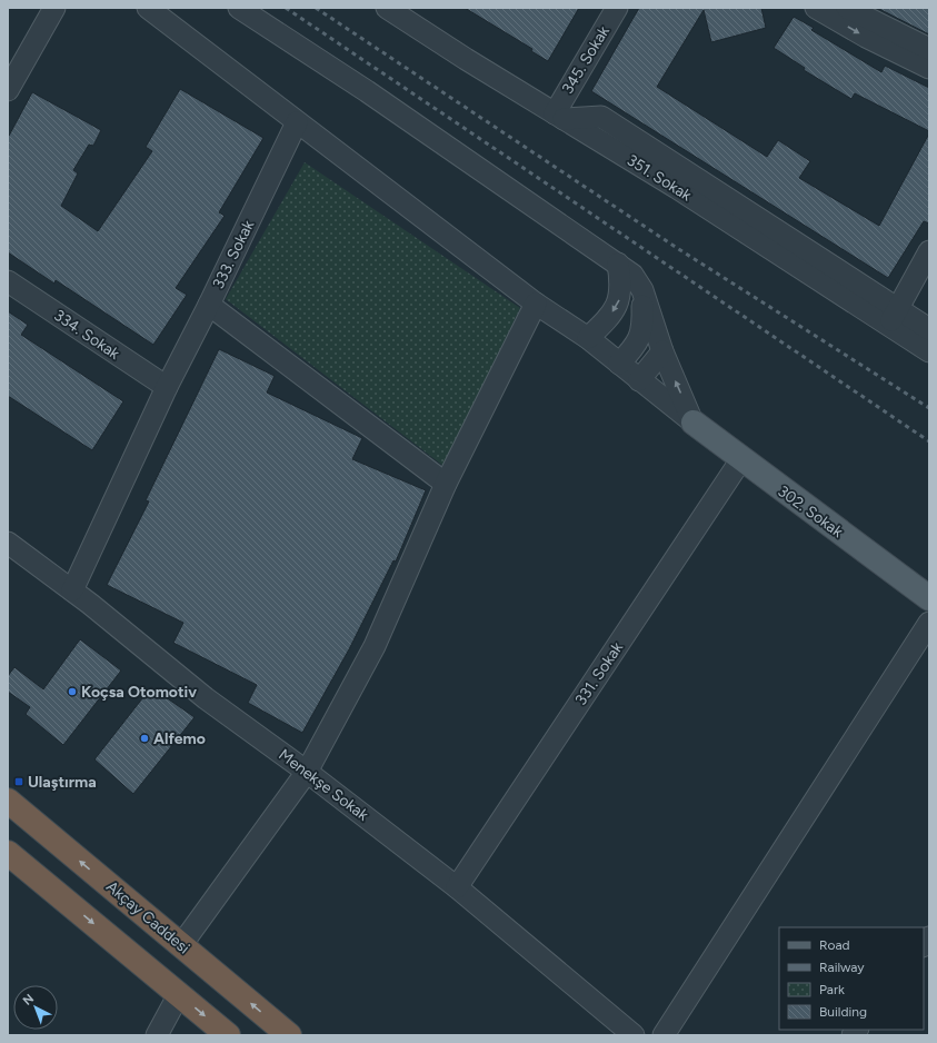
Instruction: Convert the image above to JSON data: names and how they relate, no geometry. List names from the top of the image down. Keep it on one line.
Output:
{"streets":{"highway":["Akçay Caddesi"],"main road":["302. Sokak"],"street":["345. Sokak","351. Sokak","333. Sokak","334. Sokak","331. Sokak","Menekşe Sokak"]},"crossings":[["345. Sokak","351. Sokak"],["333. Sokak","334. Sokak"],["333. Sokak","Menekşe Sokak"],["302. Sokak","331. Sokak"],["331. Sokak","Menekşe Sokak"]],"places":{"other":["Koçsa Otomotiv","Alfemo"],"transit":["Ulaştırma"]},"legend":["Road","Railway","Park","Building"],"north":"top left"}
